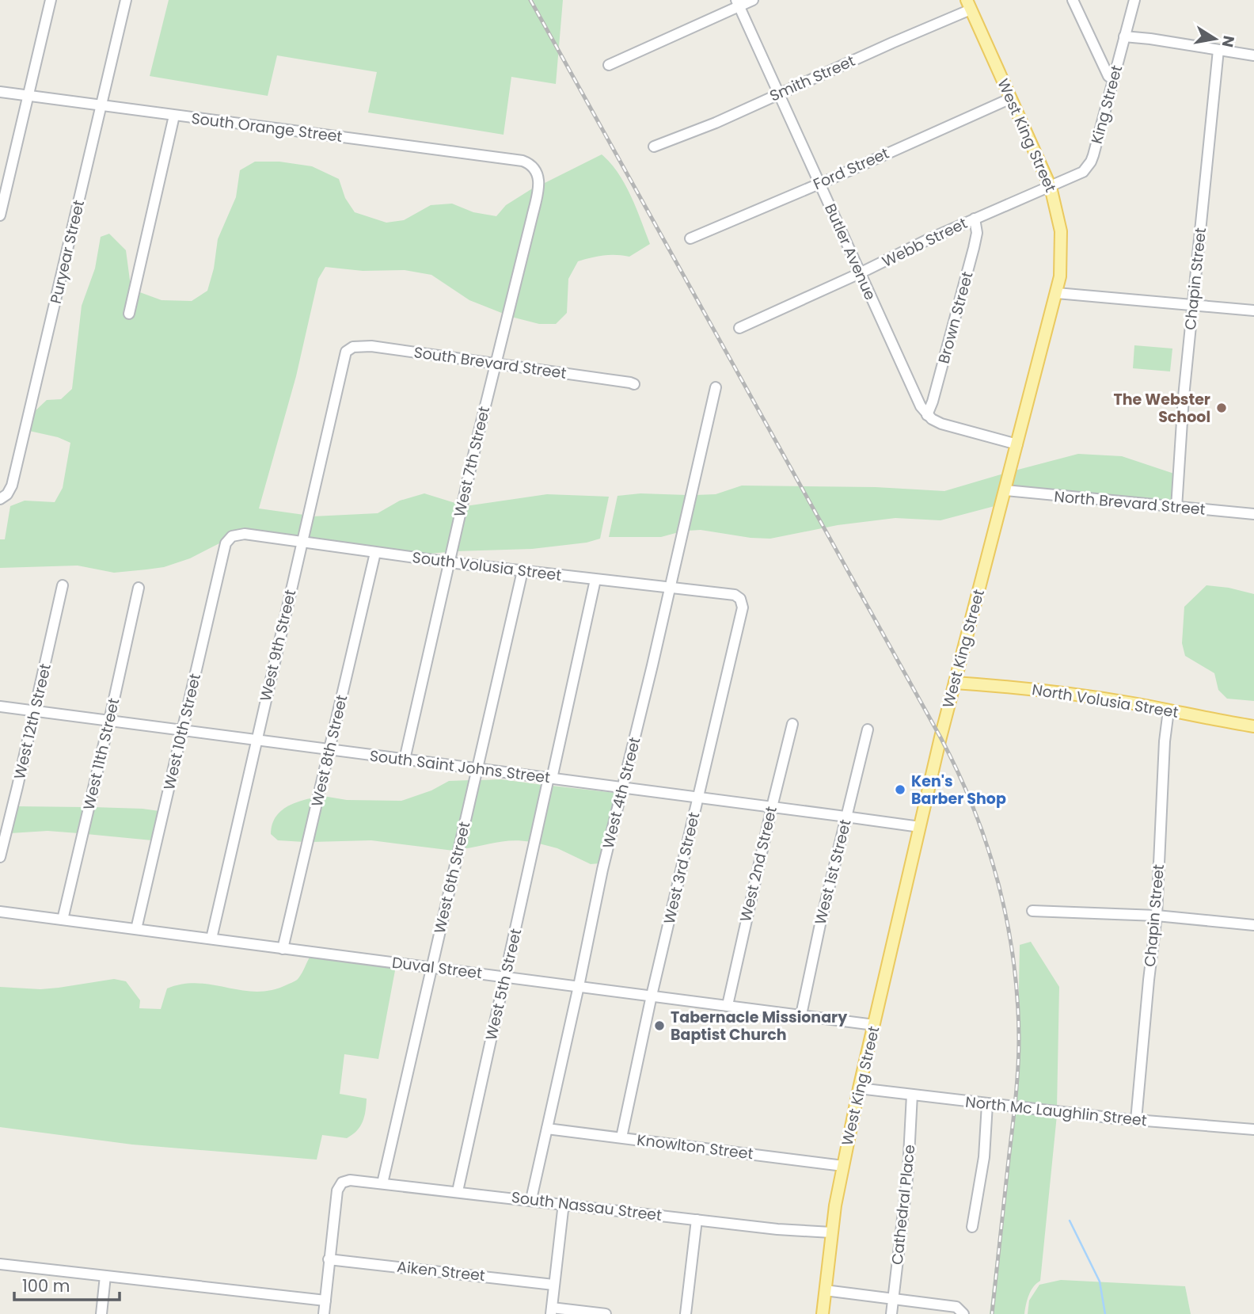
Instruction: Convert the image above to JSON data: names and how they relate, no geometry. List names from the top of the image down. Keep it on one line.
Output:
{"streets":{"main road":["West King Street","North Volusia Street"],"street":["Smith Street","King Street","South Orange Street","Ford Street","Webb Street","Puryear Street","Butler Avenue","Chapin Street","Brown Street","South Brevard Street","West 7th Street","North Brevard Street","South Volusia Street","West 9th Street","West 12th Street","West 10th Street","West 8th Street","West 11th Street","South Saint Johns Street","West 4th Street","West 2nd Street","West 3rd Street","West 1st Street","West 6th Street","Duval Street","West 5th Street","North Mc Laughlin Street","Knowlton Street","Cathedral Place","South Nassau Street","Aiken Street"]},"crossings":[["Smith Street","West King Street"],["Smith Street","Butler Avenue"],["King Street","West King Street"],["King Street","Webb Street"],["South Orange Street","Puryear Street"],["South Orange Street","West 7th Street"],["West King Street","Ford Street"],["West King Street","Webb Street"],["West King Street","North Brevard Street"],["West King Street","North Volusia Street"],["West King Street","South Saint Johns Street"],["West King Street","Duval Street"],["West King Street","North Mc Laughlin Street"],["West King Street","Knowlton Street"],["West King Street","South Nassau Street"],["Ford Street","Butler Avenue"],["Webb Street","Butler Avenue"],["Webb Street","Brown Street"],["Butler Avenue","Brown Street"],["Chapin Street","North Brevard Street"],["Chapin Street","North Volusia Street"],["Chapin Street","North Mc Laughlin Street"],["South Brevard Street","West 7th Street"],["South Brevard Street","West 9th Street"],["West 7th Street","South Volusia Street"],["West 7th Street","South Saint Johns Street"],["South Volusia Street","West 9th Street"],["South Volusia Street","West 10th Street"],["South Volusia Street","West 8th Street"],["South Volusia Street","West 4th Street"],["South Volusia Street","West 3rd Street"],["South Volusia Street","West 6th Street"],["South Volusia Street","West 5th Street"],["West 9th Street","South Saint Johns Street"],["West 9th Street","Duval Street"],["West 12th Street","South Saint Johns Street"],["West 10th Street","South Saint Johns Street"],["West 10th Street","Duval Street"],["West 8th Street","South Saint Johns Street"],["West 8th Street","Duval Street"],["West 11th Street","South Saint Johns Street"],["West 11th Street","Duval Street"],["South Saint Johns Street","West 4th Street"],["South Saint Johns Street","West 2nd Street"],["South Saint Johns Street","West 3rd Street"],["South Saint Johns Street","West 1st Street"],["South Saint Johns Street","West 6th Street"],["South Saint Johns Street","West 5th Street"],["West 4th Street","Duval Street"],["West 4th Street","Knowlton Street"],["West 4th Street","South Nassau Street"],["West 2nd Street","Duval Street"],["West 3rd Street","Duval Street"],["West 3rd Street","Knowlton Street"],["West 1st Street","Duval Street"],["West 6th Street","Duval Street"],["West 6th Street","South Nassau Street"],["Duval Street","West 5th Street"],["West 5th Street","South Nassau Street"],["North Mc Laughlin Street","Cathedral Place"],["South Nassau Street","Aiken Street"]],"places":["The Webster School","Ken's Barber Shop","Tabernacle Missionary Baptist Church"],"scale_bar":"100 m","north":"right"}
